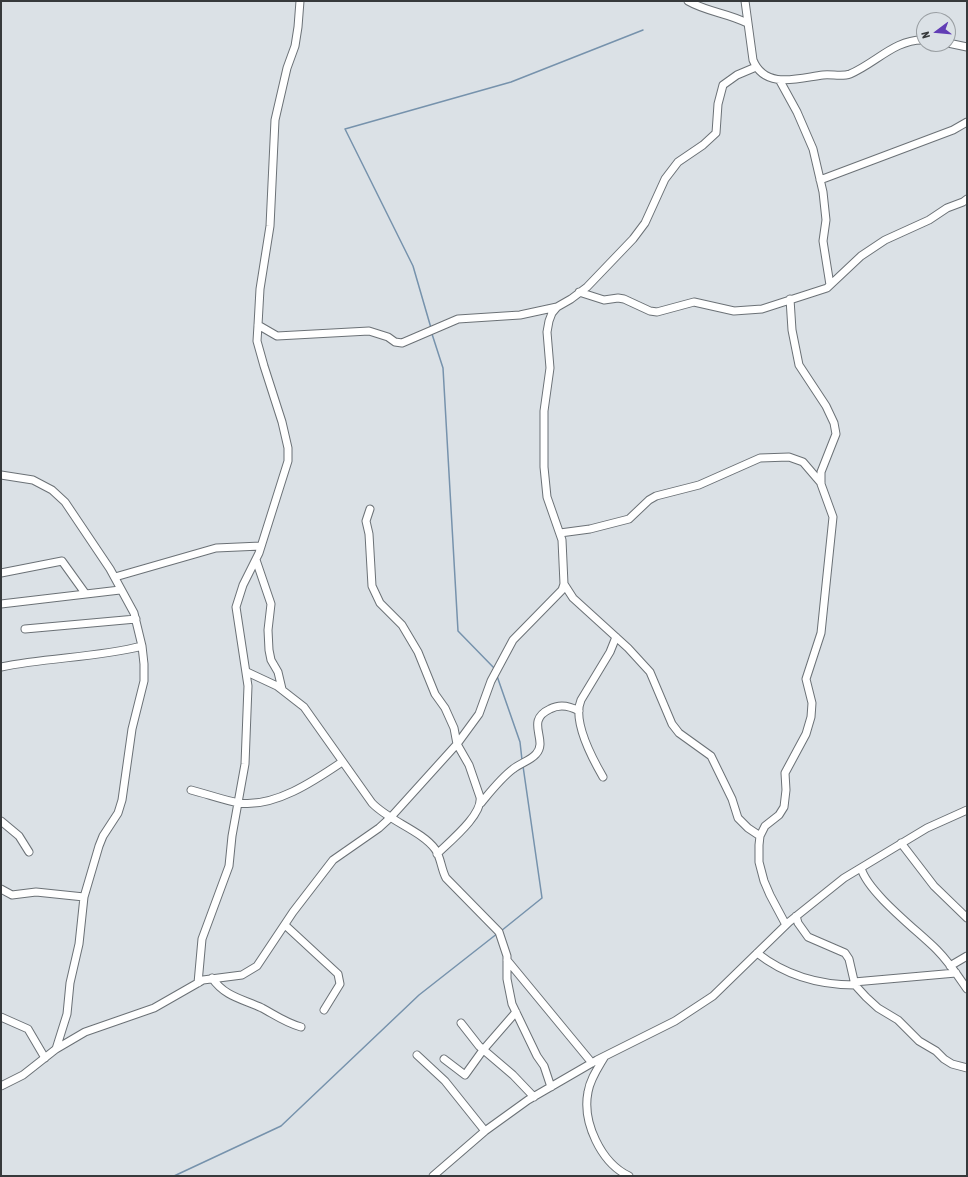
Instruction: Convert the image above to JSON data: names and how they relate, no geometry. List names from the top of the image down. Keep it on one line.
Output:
{"north":"left"}
